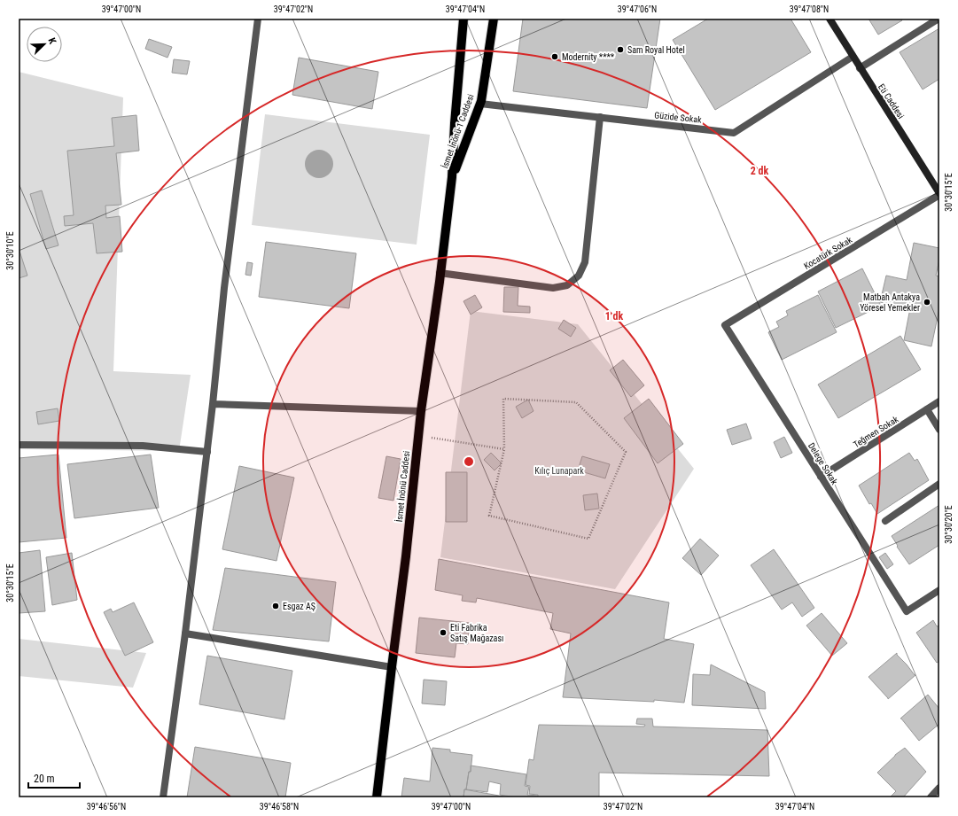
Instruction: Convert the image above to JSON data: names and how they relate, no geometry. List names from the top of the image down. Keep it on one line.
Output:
{"streets":{"main road":["Eti Caddesi","İsmet İnönü-1 Caddesi","İsmet İnönü Caddesi"],"street":["Güzide Sokak","Kocatürk Sokak","Teğmen Sokak","Delege Sokak"]},"crossings":[["Eti Caddesi","Güzide Sokak"],["Eti Caddesi","Kocatürk Sokak"],["Güzide Sokak","İsmet İnönü-1 Caddesi"],["İsmet İnönü-1 Caddesi","İsmet İnönü Caddesi"],["Kocatürk Sokak","Delege Sokak"],["Teğmen Sokak","Delege Sokak"]],"parks":["Kılıç Lunapark"],"places":["Sam Royal Hotel","Modernity ****","Matbah Antakya Yöresel Yemekler","Esgaz AŞ","Eti Fabrika Satış Mağazası"],"scale_bar":"20 m","north":"top right","coordinates":["39°47'00\"N","39°47'02\"N","39°47'04\"N","39°47'06\"N","39°47'08\"N","30°30'15\"E","30°30'10\"E","30°30'20\"E","39°46'56\"N","39°46'58\"N"],"rings":["2 dk","1 dk"]}
